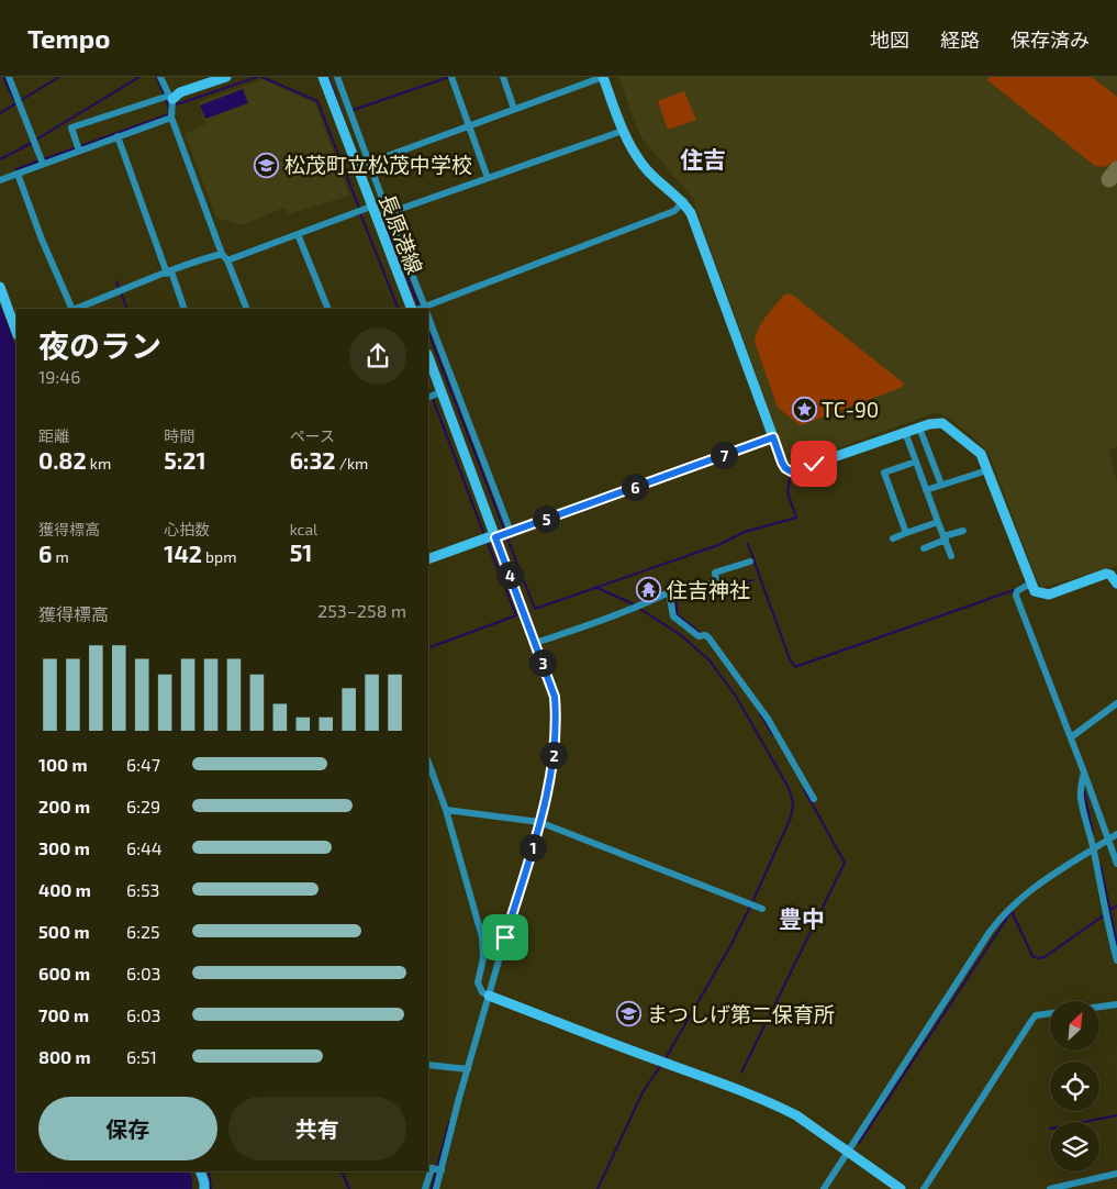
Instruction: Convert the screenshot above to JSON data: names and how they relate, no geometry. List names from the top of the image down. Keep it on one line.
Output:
{"streets":{"street":["長原港線"]},"districts":["住吉","豊中"],"places":{"school or university":["松茂町立松茂中学校","まつしげ第二保育所"],"place":["TC-90"],"temple":["住吉神社"]},"north":"top right","page":{"header":"Tempo","nav":["地図","経路","保存済み"],"heading":["夜のラン","19:46"],"stats":[["距離","0.82 km"],["時間","5:21"],["ペース","6:32 /km"],["獲得標高","6 m"],["心拍数","142 bpm"],["kcal","51"]],"pins":["7","6","5","4","3","2","1"],"chart":["獲得標高","253–258 m"],"list":[{"name":"100 m","note":"6:47"},{"name":"200 m","note":"6:29"},{"name":"300 m","note":"6:44"},{"name":"400 m","note":"6:53"},{"name":"500 m","note":"6:25"},{"name":"600 m","note":"6:03"},{"name":"700 m","note":"6:03"},{"name":"800 m","note":"6:51"}],"buttons":["保存","共有"]}}
